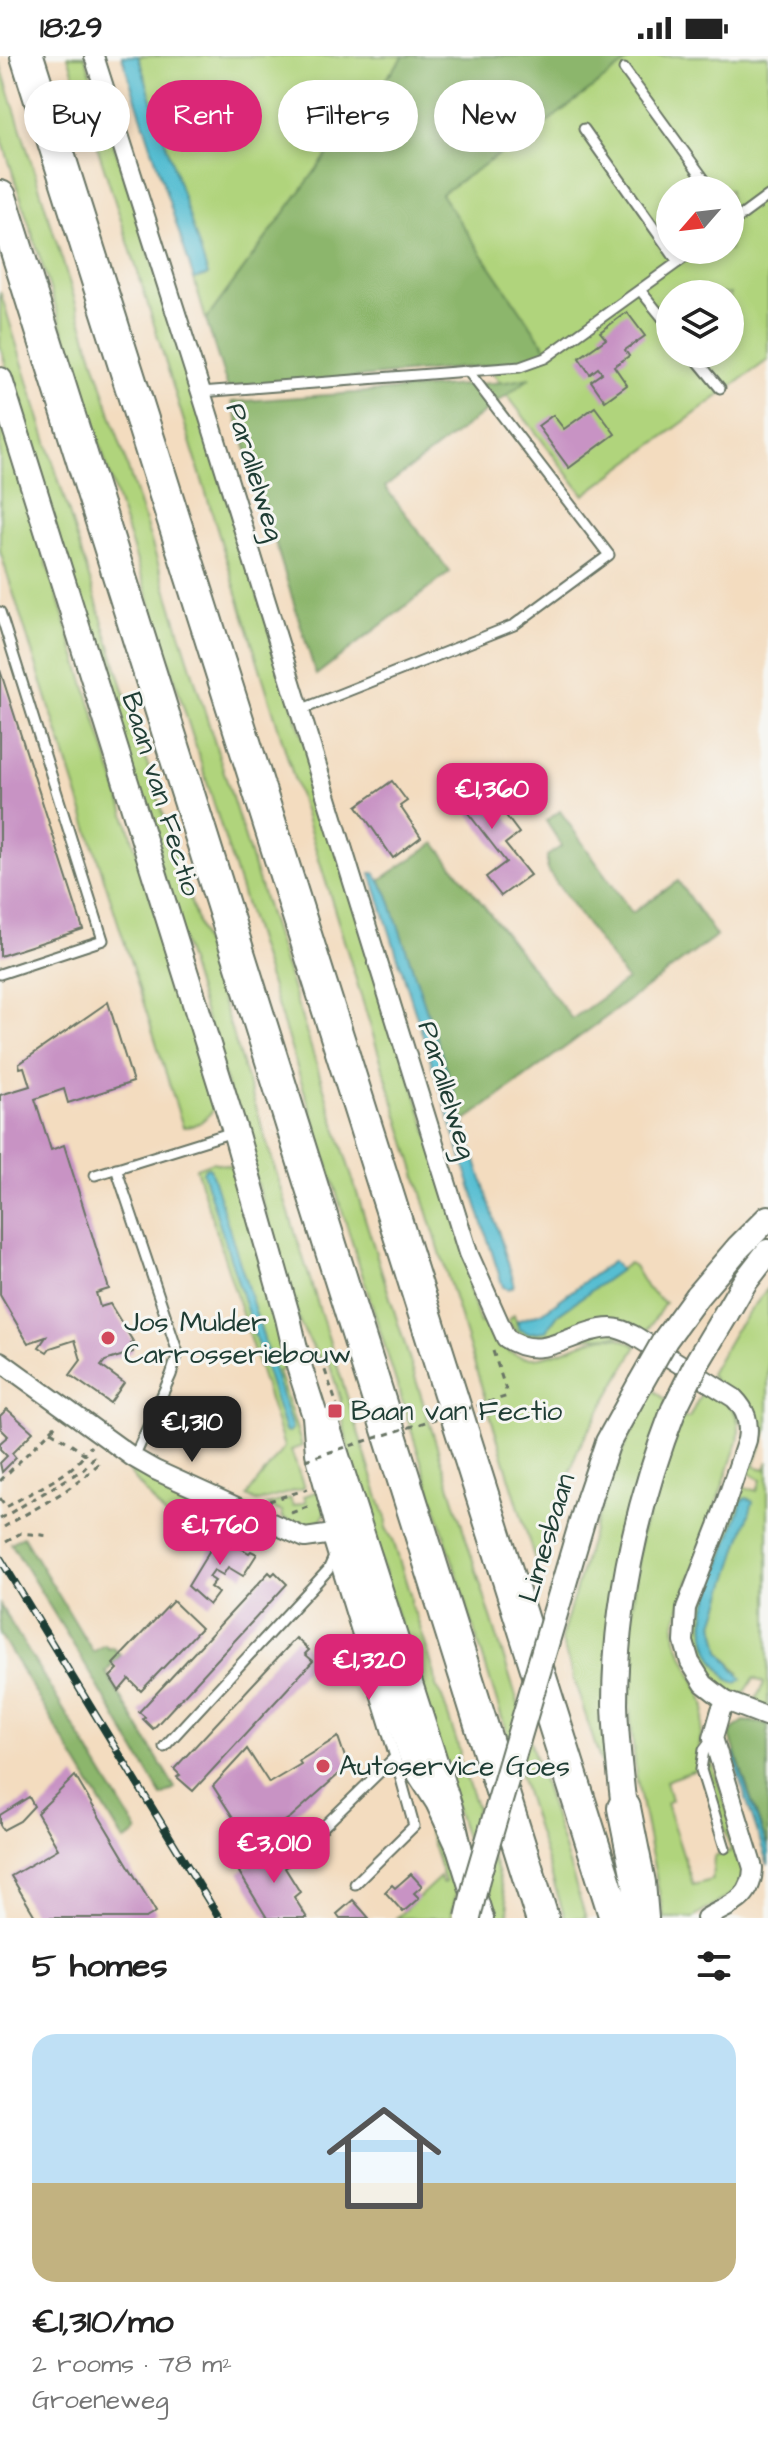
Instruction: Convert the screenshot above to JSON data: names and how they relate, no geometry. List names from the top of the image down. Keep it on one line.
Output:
{"streets":{"main road":["Baan van Fectio","Limesbaan"],"street":["Parallelweg"]},"places":{"other":["Jos Mulder Carrosseriebouw","Autoservice Goes"],"transit":["Baan van Fectio"]},"north":"bottom left","page":{"status":"18:29","chip":["Buy","Rent","Filters","New"],"price":["€1,360","€1,310","€1,760","€1,320","€3,010"],"heading":"5 homes","list":[{"name":"€1,310/mo","note":"2 rooms · 78 m² · Groeneweg"}]}}
